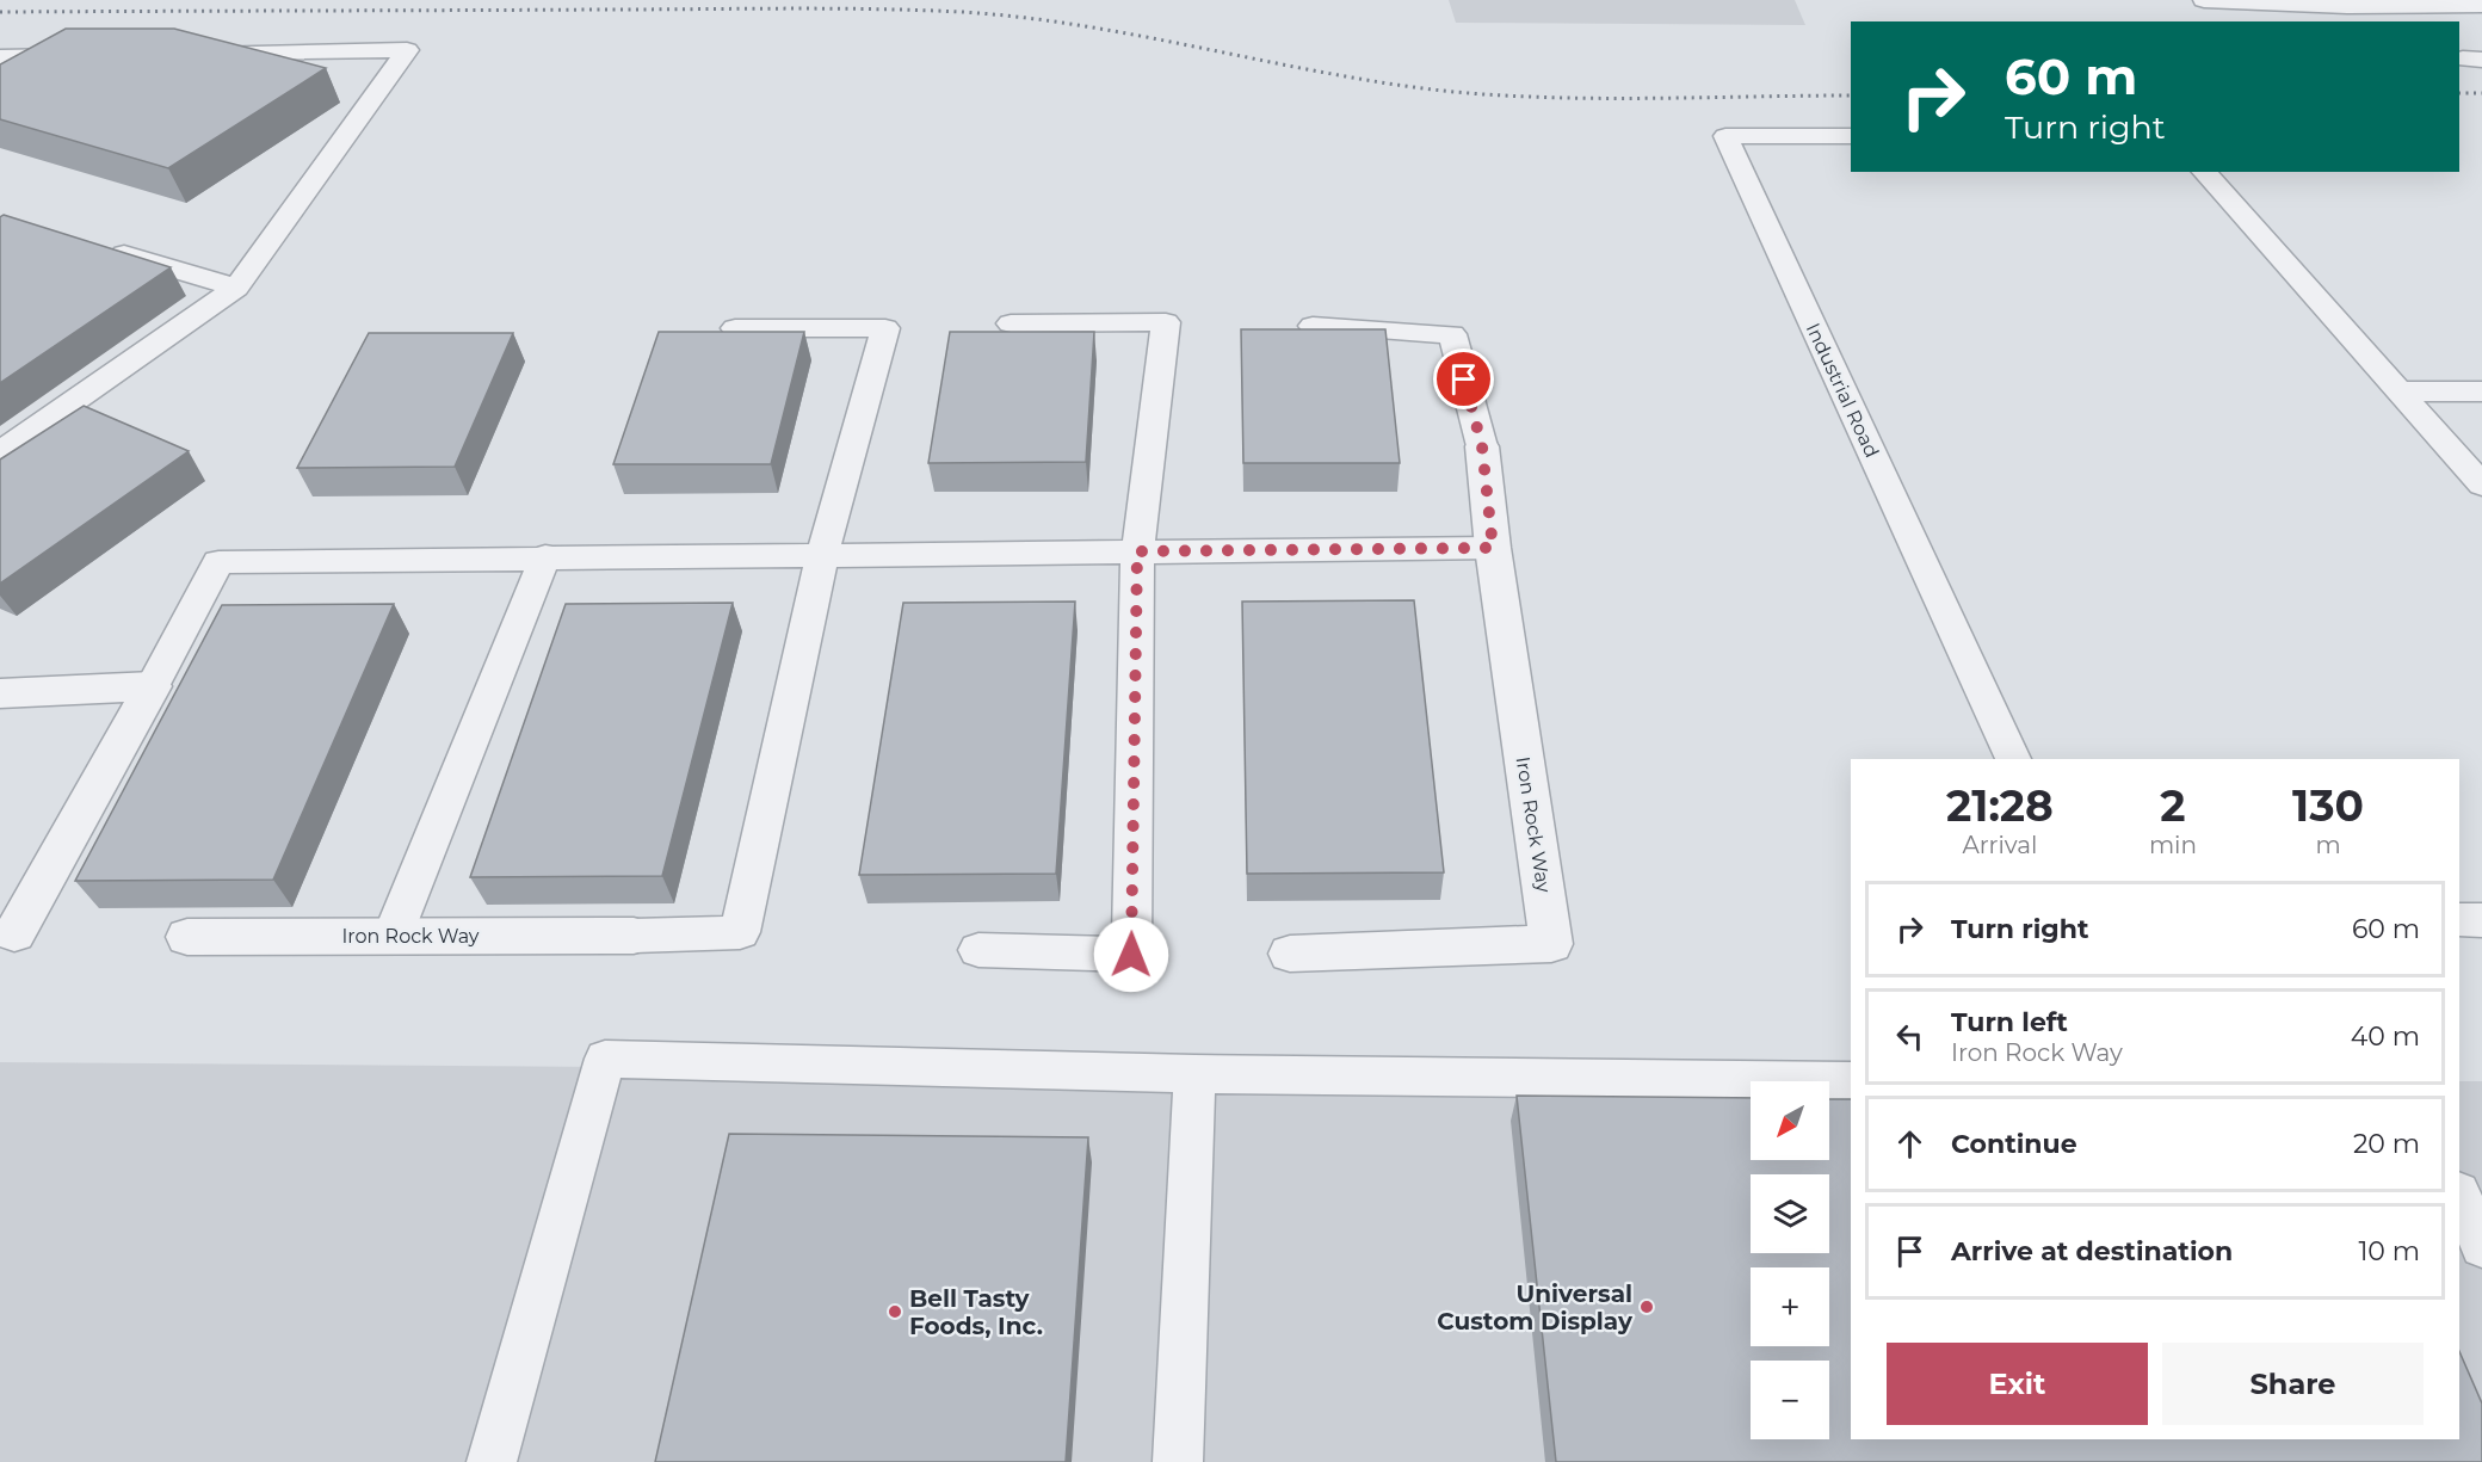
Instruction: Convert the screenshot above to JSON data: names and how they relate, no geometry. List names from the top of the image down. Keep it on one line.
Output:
{"streets":{"street":["Iron Rock Way"],"lane":["Industrial Road"]},"places":["Universal Custom Display","Bell Tasty Foods, Inc."],"north":"bottom left","page":{"turn":["60 m","Turn right"],"eta":["21:28","Arrival","2","min","130","m"],"list":[{"name":"Turn right","value":"60 m"},{"name":"Turn left","note":"Iron Rock Way","value":"40 m"},{"name":"Continue","value":"20 m"},{"name":"Arrive at destination","value":"10 m"}],"map_buttons":["+","−"],"buttons":["Exit","Share"]}}
